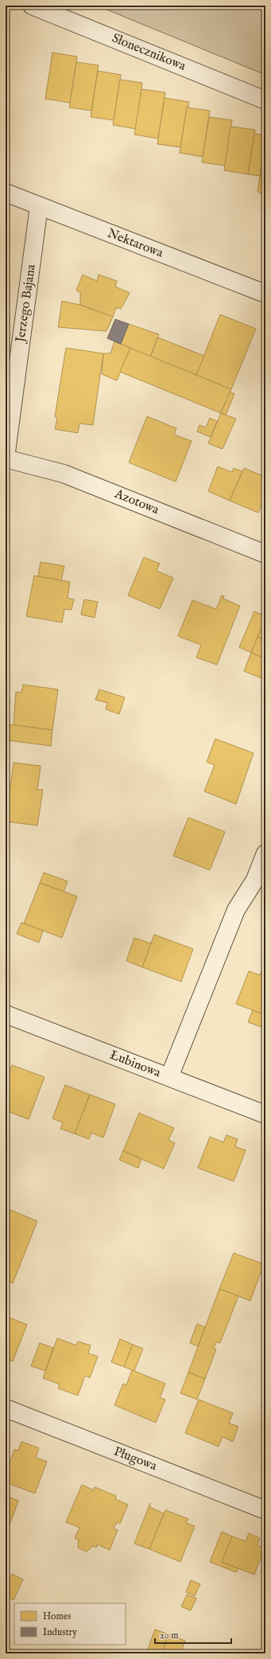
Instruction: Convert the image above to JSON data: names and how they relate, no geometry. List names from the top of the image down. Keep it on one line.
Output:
{"streets":{"street":["Słonecznikowa","Nektarowa","Jerzego Bajana","Azotowa","Łubinowa","Pługowa"]},"crossings":[["Nektarowa","Jerzego Bajana"],["Jerzego Bajana","Azotowa"]],"legend":["Homes","Industry"],"scale_bar":"20 m"}
